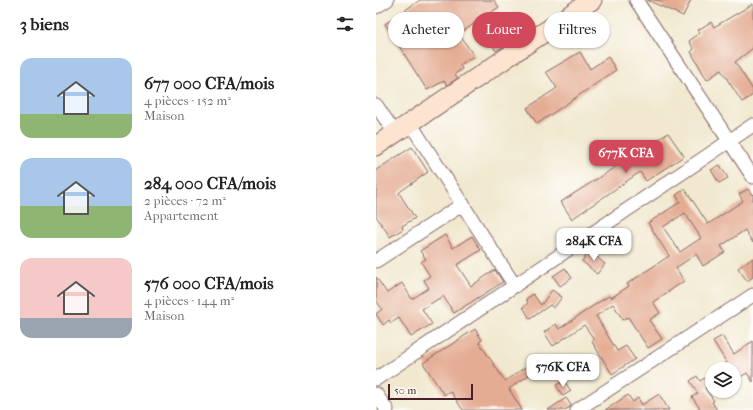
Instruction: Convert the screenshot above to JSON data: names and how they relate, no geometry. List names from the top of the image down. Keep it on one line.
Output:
{"scale_bar":"50 m","page":{"heading":"3 biens","chip":["Acheter","Louer","Filtres"],"list":[{"name":"677 000 CFA/mois","note":"4 pièces · 152 m² · Maison"},{"name":"284 000 CFA/mois","note":"2 pièces · 72 m² · Appartement"},{"name":"576 000 CFA/mois","note":"4 pièces · 144 m² · Maison"}],"price":["677K CFA","284K CFA","576K CFA"],"scale":"50 m"}}
